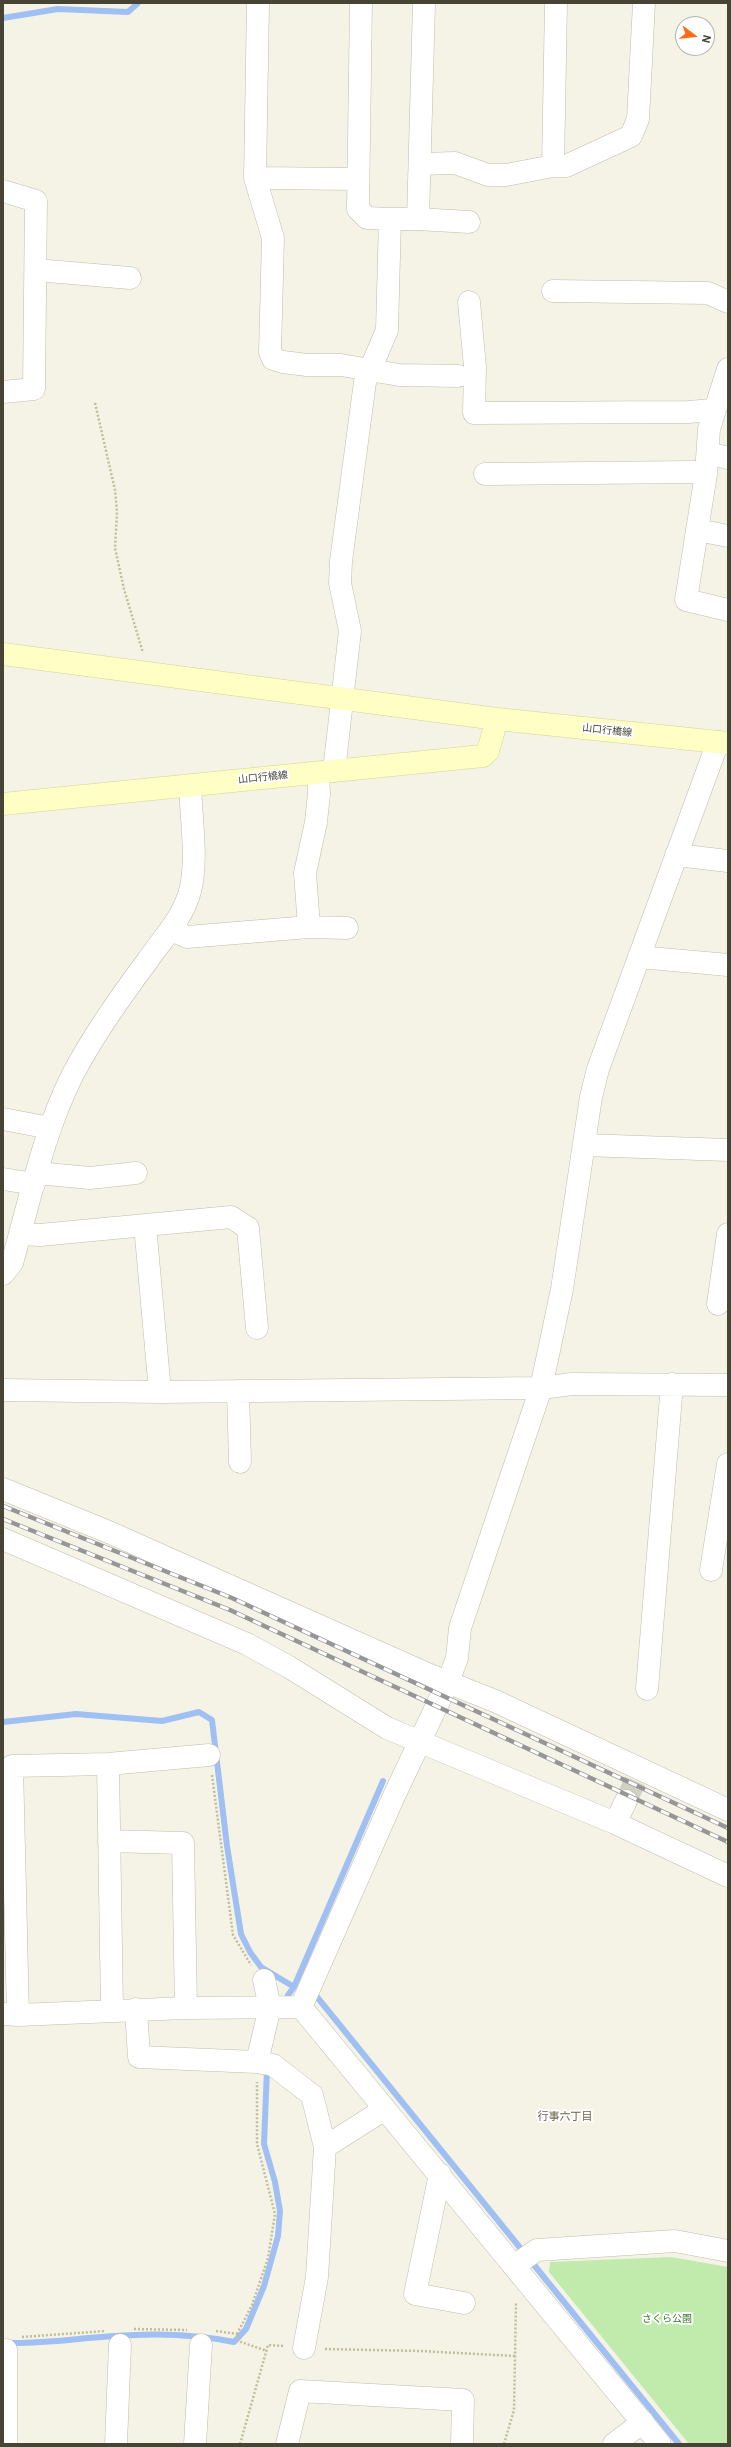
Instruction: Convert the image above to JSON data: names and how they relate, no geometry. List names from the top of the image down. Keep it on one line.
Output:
{"streets":{"main road":["山口行橋線"]},"districts":["行事六丁目"],"parks":["さくら公園"],"north":"right"}
